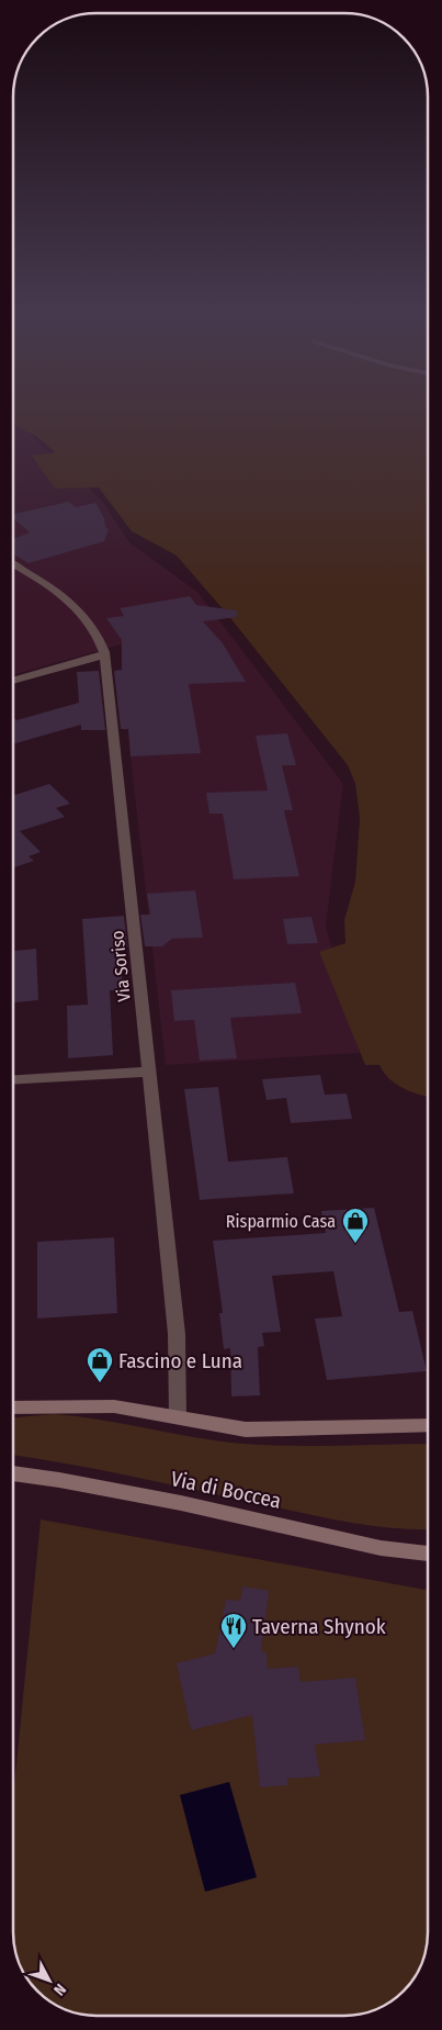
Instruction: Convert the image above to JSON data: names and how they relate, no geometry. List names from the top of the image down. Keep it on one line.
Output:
{"streets":{"main road":["Via di Boccea"],"street":["Via Soriso"]},"places":{"shop":["Risparmio Casa","Fascino e Luna"],"restaurant":["Taverna Shynok"]},"north":"bottom right"}
